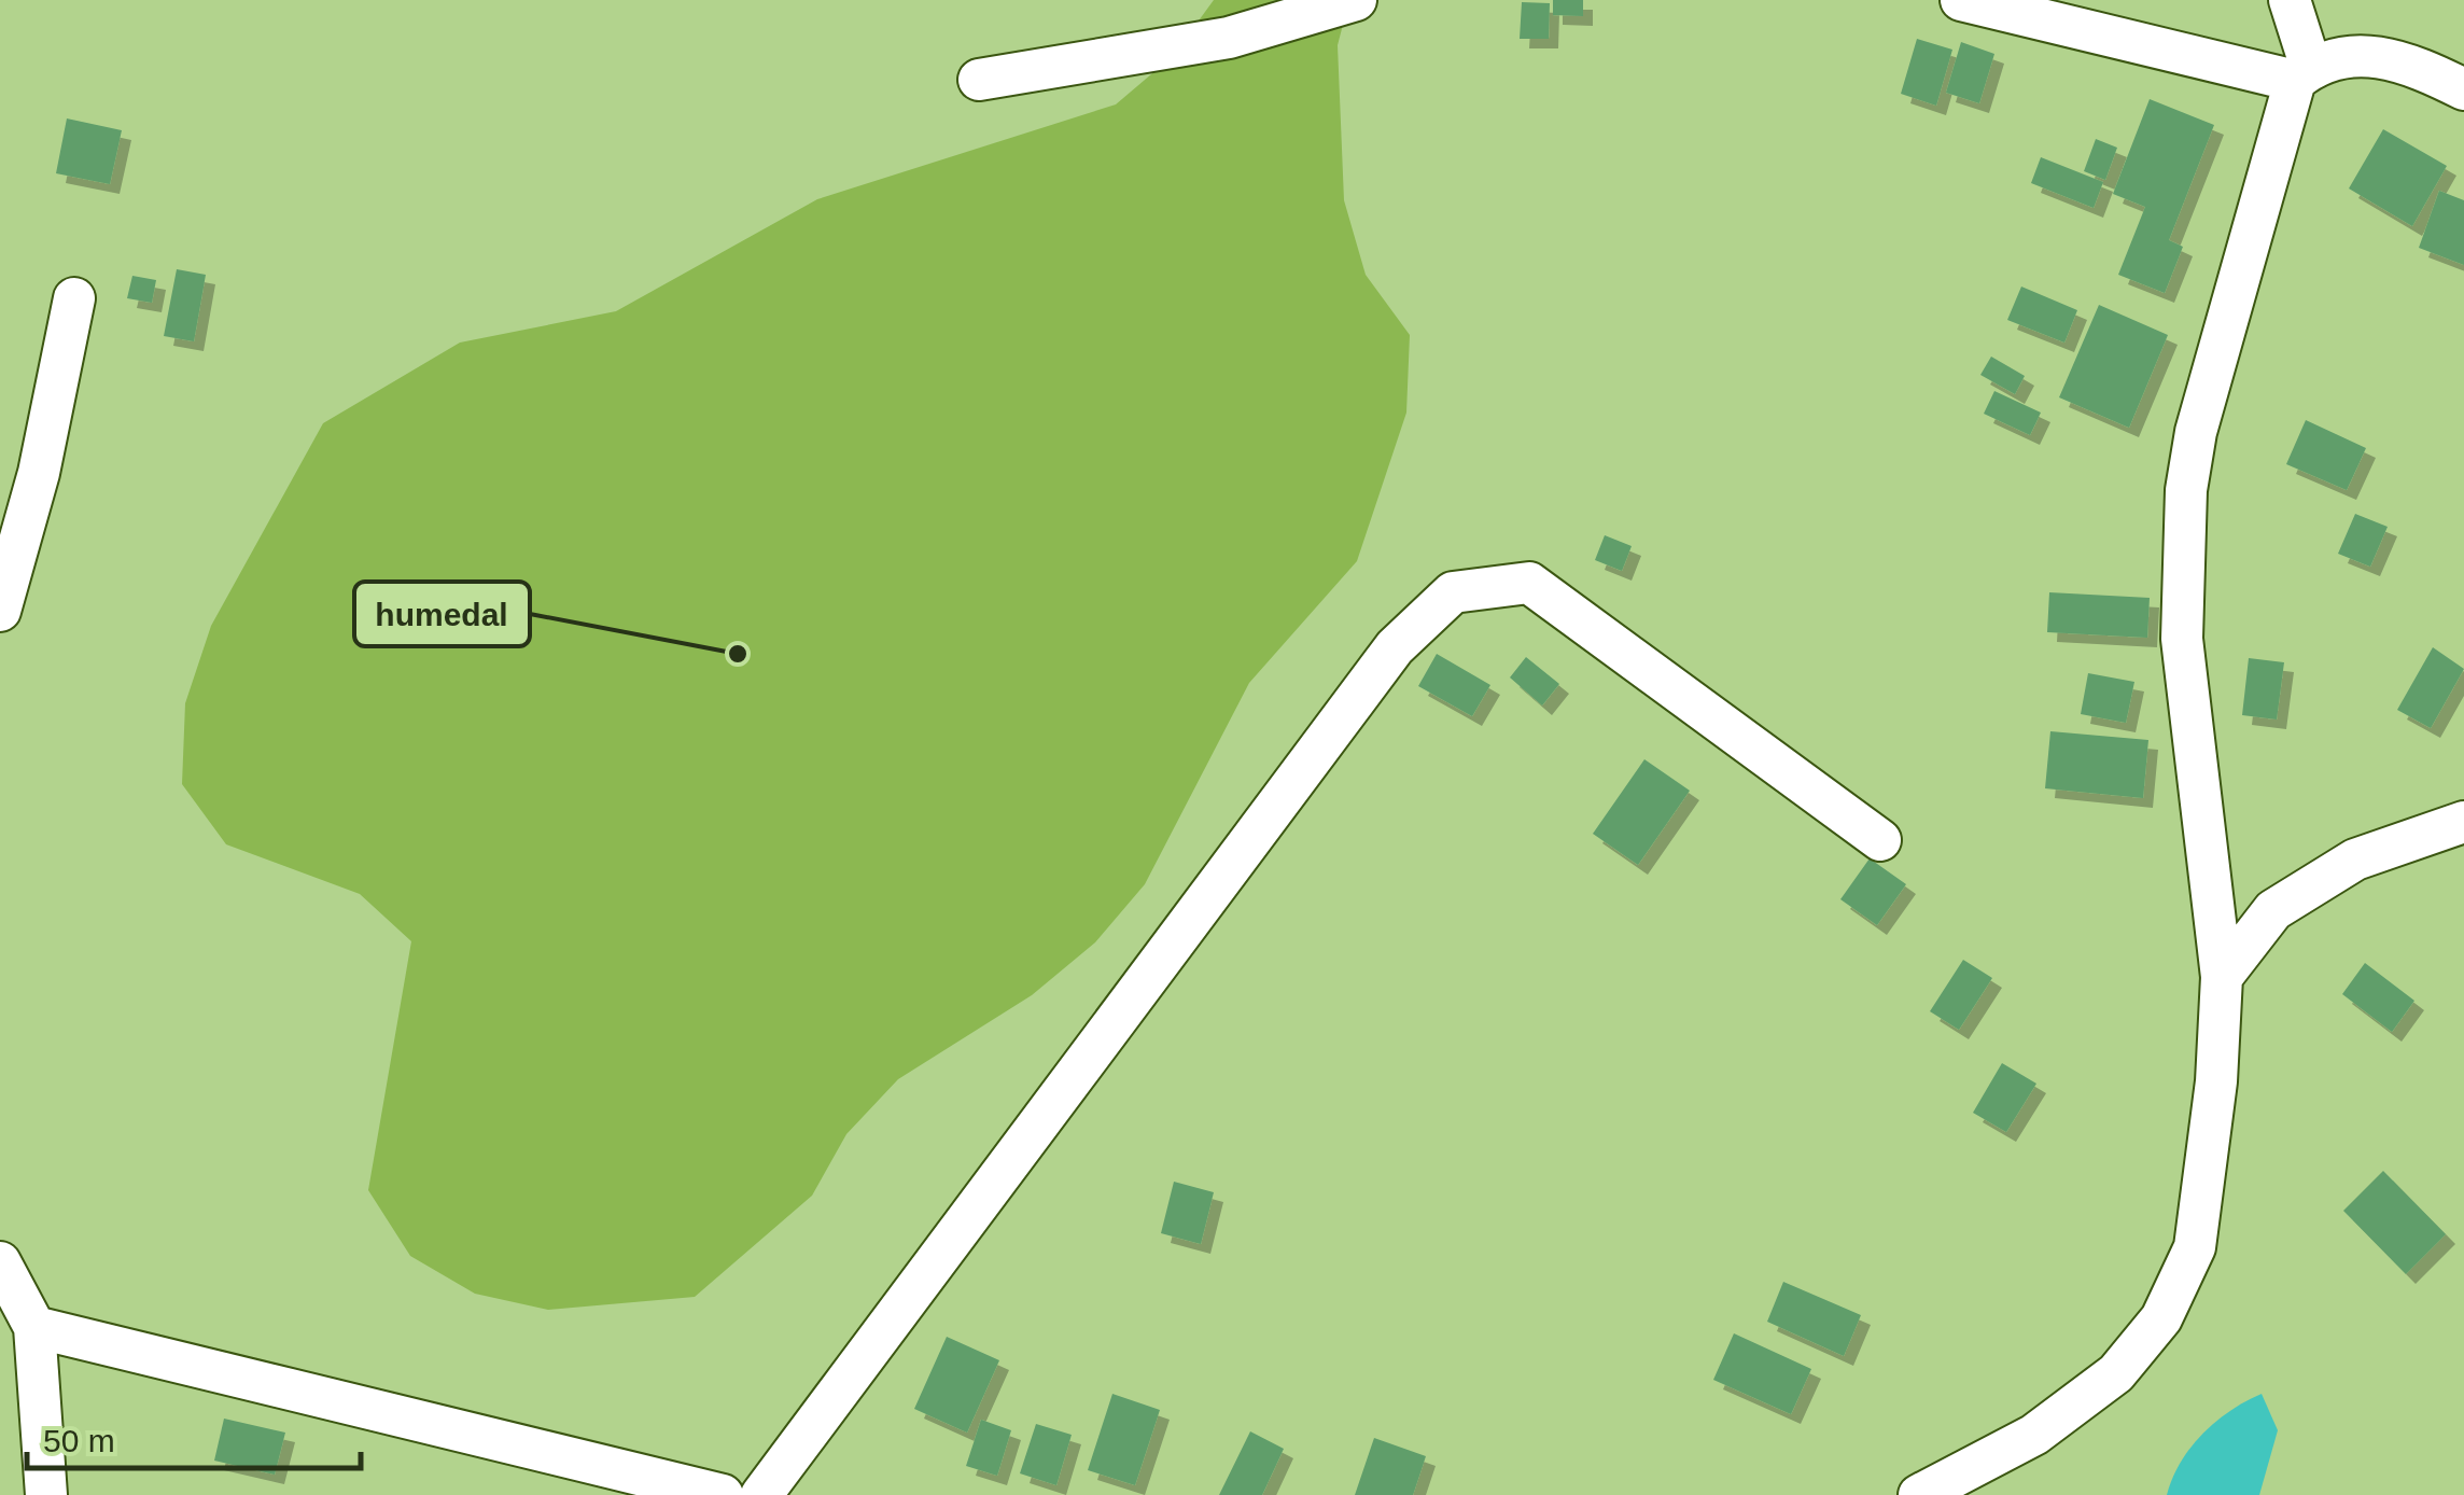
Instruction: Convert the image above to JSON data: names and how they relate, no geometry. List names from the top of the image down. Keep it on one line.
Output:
{"places":["humedal"],"scale_bar":"50 m"}
